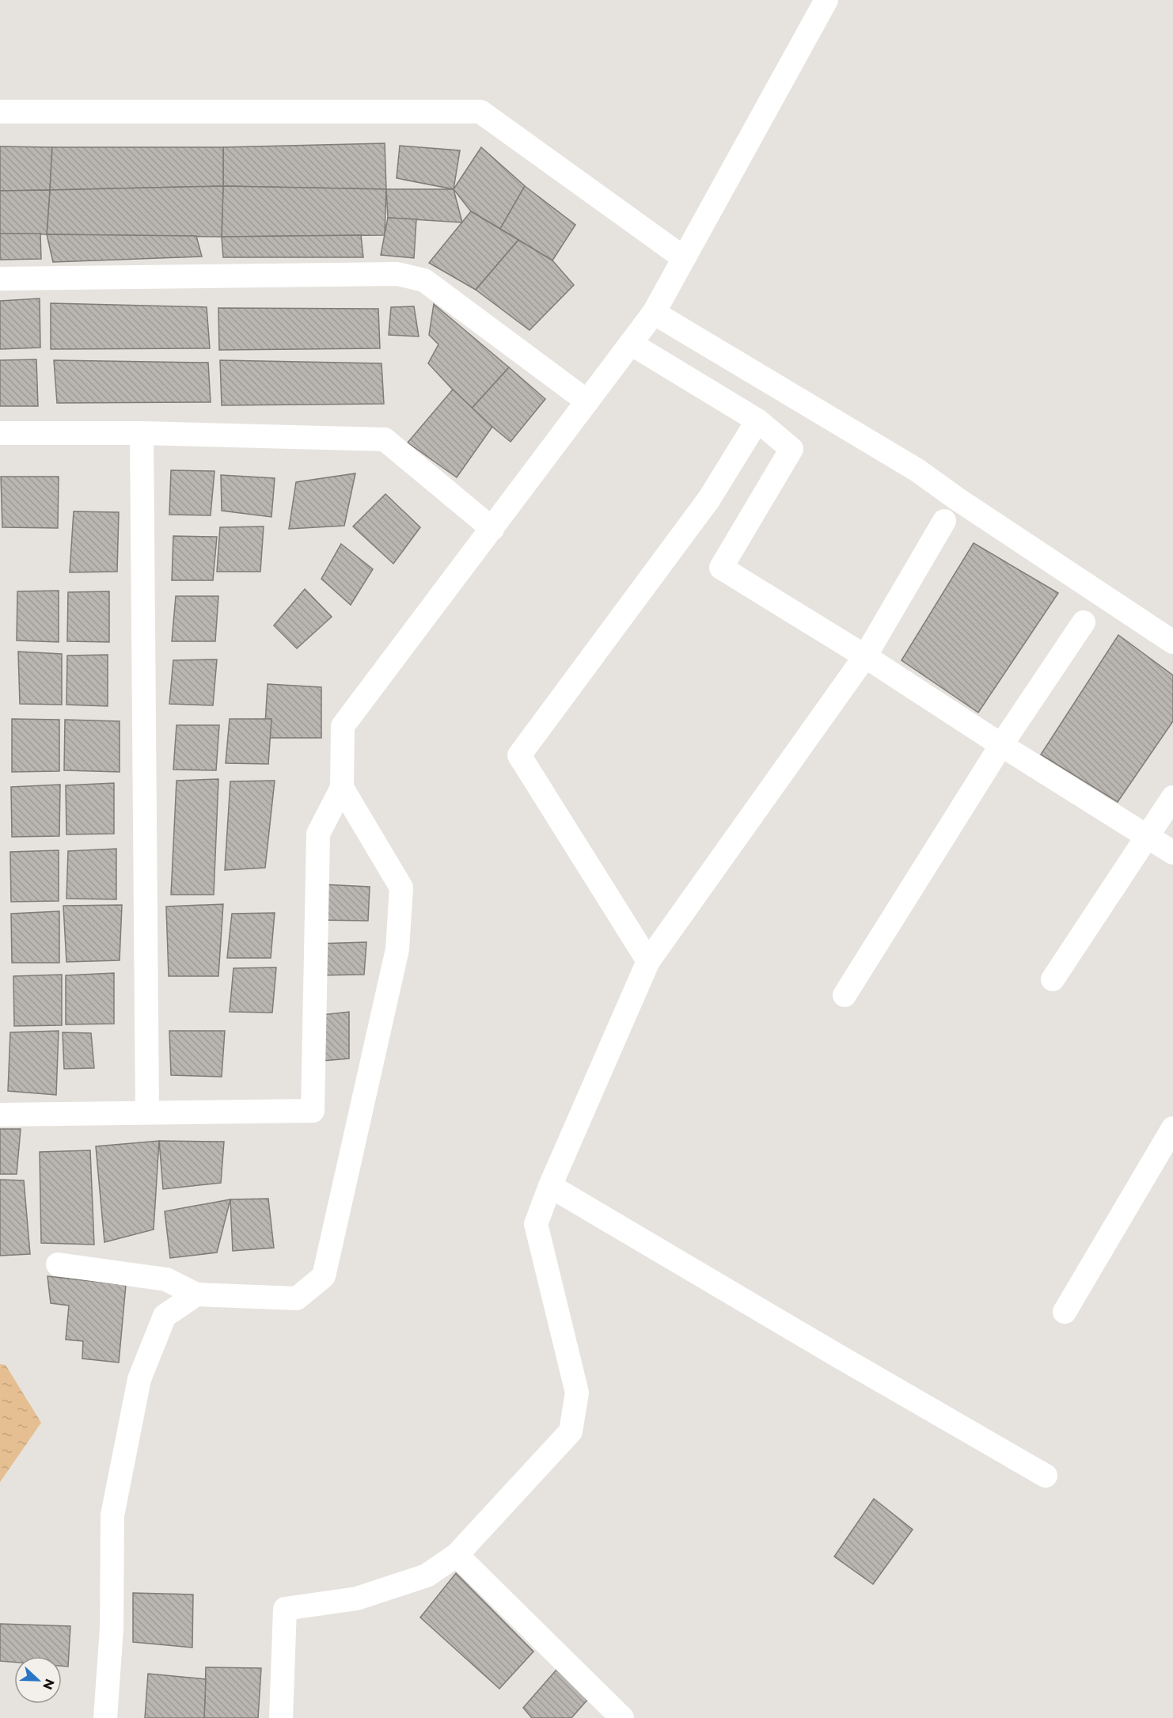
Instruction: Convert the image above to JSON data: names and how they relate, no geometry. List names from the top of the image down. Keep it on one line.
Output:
{"north":"right"}
